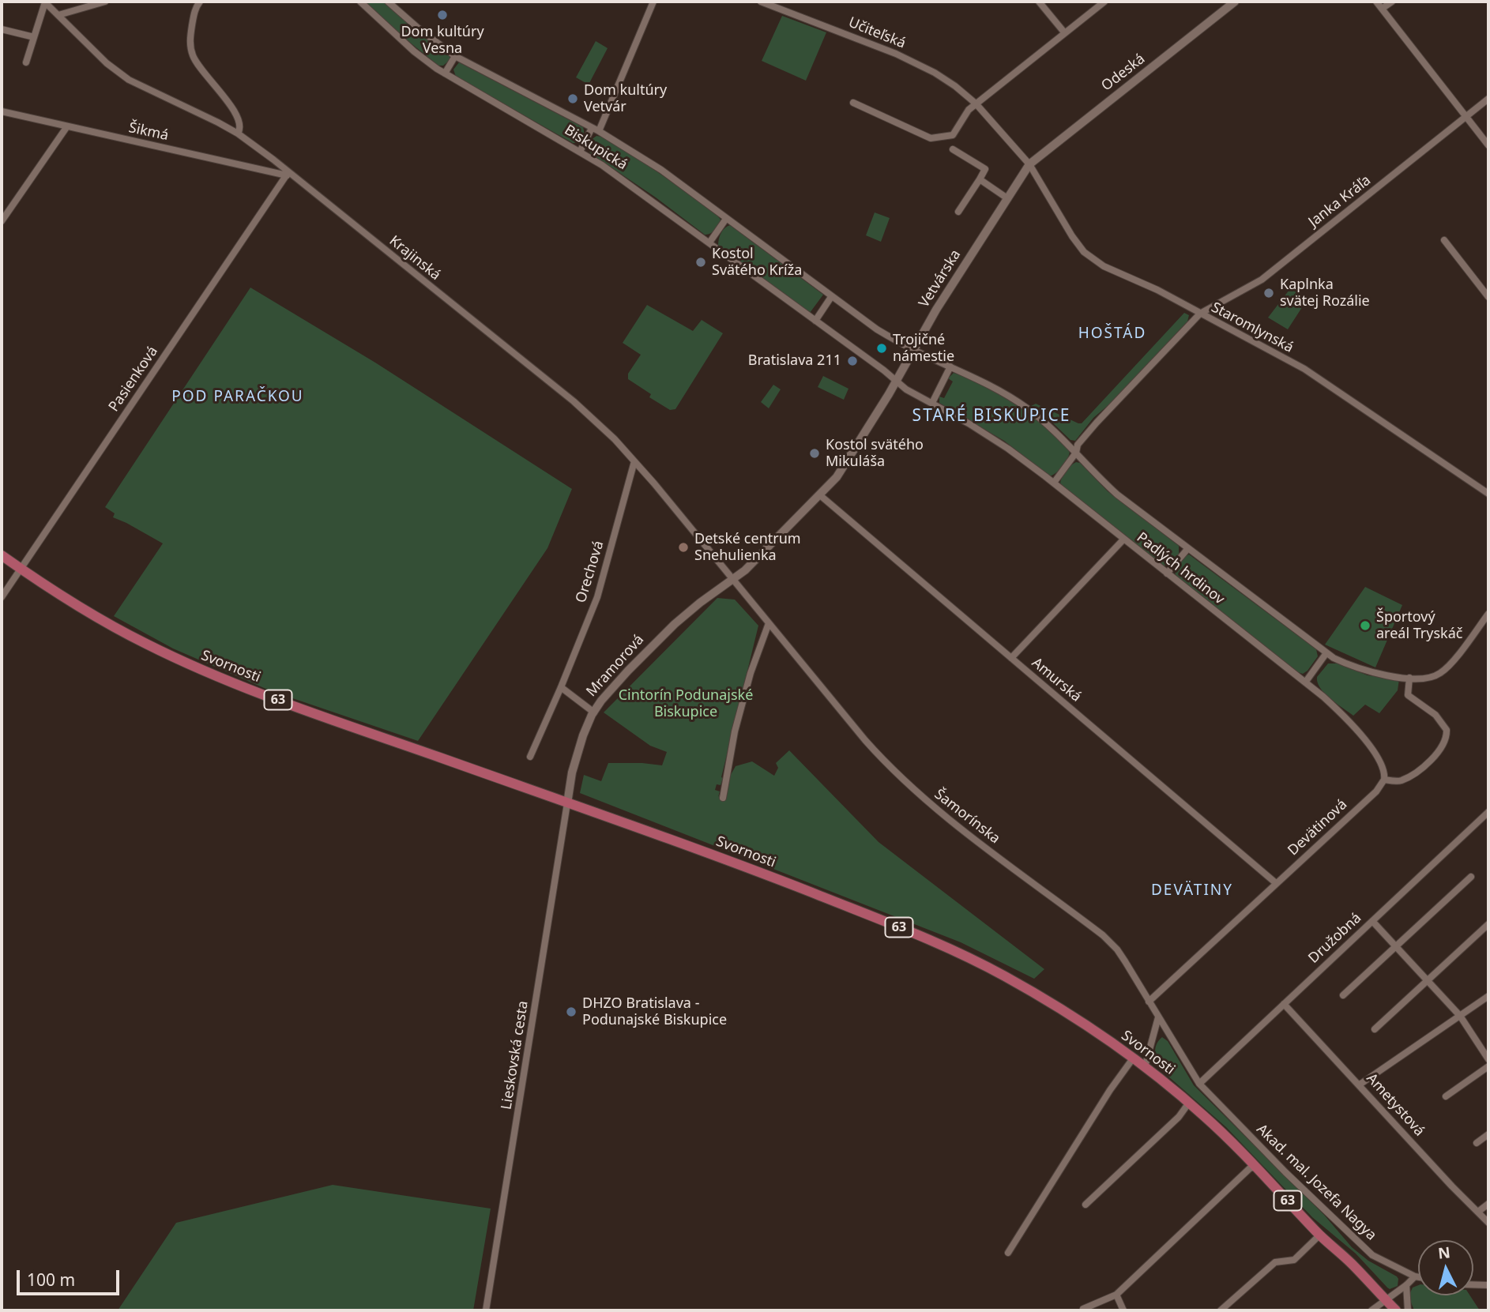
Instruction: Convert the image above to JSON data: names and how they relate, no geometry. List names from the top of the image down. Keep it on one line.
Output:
{"streets":{"main road":["Svornosti","63"],"street":["Učiteľská","Odeská","Šikmá","Biskupická","Janka Kráľa","Krajinská","Vetvárska","Staromlynská","Pasienková","Padlých hrdinov","Orechová","Mramorová","Amurská","Šamorínska","Devätinová","Družobná","Lieskovská cesta","Ametystová","Akad. mal. Jozefa Nagya"]},"crossings":[["Učiteľská","Odeská"],["Učiteľská","Vetvárska"],["Učiteľská","Staromlynská"],["Odeská","Vetvárska"],["Odeská","Staromlynská"],["Šikmá","Krajinská"],["Šikmá","Pasienková"],["Janka Kráľa","Staromlynská"],["Janka Kráľa","Padlých hrdinov"],["Krajinská","Vetvárska"],["Krajinská","Pasienková"],["Krajinská","Orechová"],["Krajinská","Mramorová"],["Krajinská","Šamorínska"],["Vetvárska","Staromlynská"],["Vetvárska","Mramorová"],["Vetvárska","Amurská"],["Vetvárska","Šamorínska"],["Pasienková","Svornosti"],["Padlých hrdinov","Devätinová"],["Mramorová","Svornosti"],["Mramorová","Šamorínska"],["Mramorová","Lieskovská cesta"],["Svornosti","Lieskovská cesta"],["Amurská","Devätinová"],["Šamorínska","Devätinová"],["Šamorínska","Družobná"],["Šamorínska","Akad. mal. Jozefa Nagya"],["Družobná","Ametystová"],["Družobná","Akad. mal. Jozefa Nagya"]],"districts":["HOŠTÁD","POD PARAČKOU","STARÉ BISKUPICE","DEVÄTINY"],"parks":["Cintorín Podunajské Biskupice"],"places":["Dom kultúry Vesna","Dom kultúry Vetvár","Kostol Svätého Kríža","Kaplnka svätej Rozálie","Trojičné námestie","Bratislava 211","Kostol svätého Mikuláša","Detské centrum Snehulienka","Športový areál Tryskáč","DHZO Bratislava - Podunajské Biskupice"],"scale_bar":"100 m","north":"top"}
